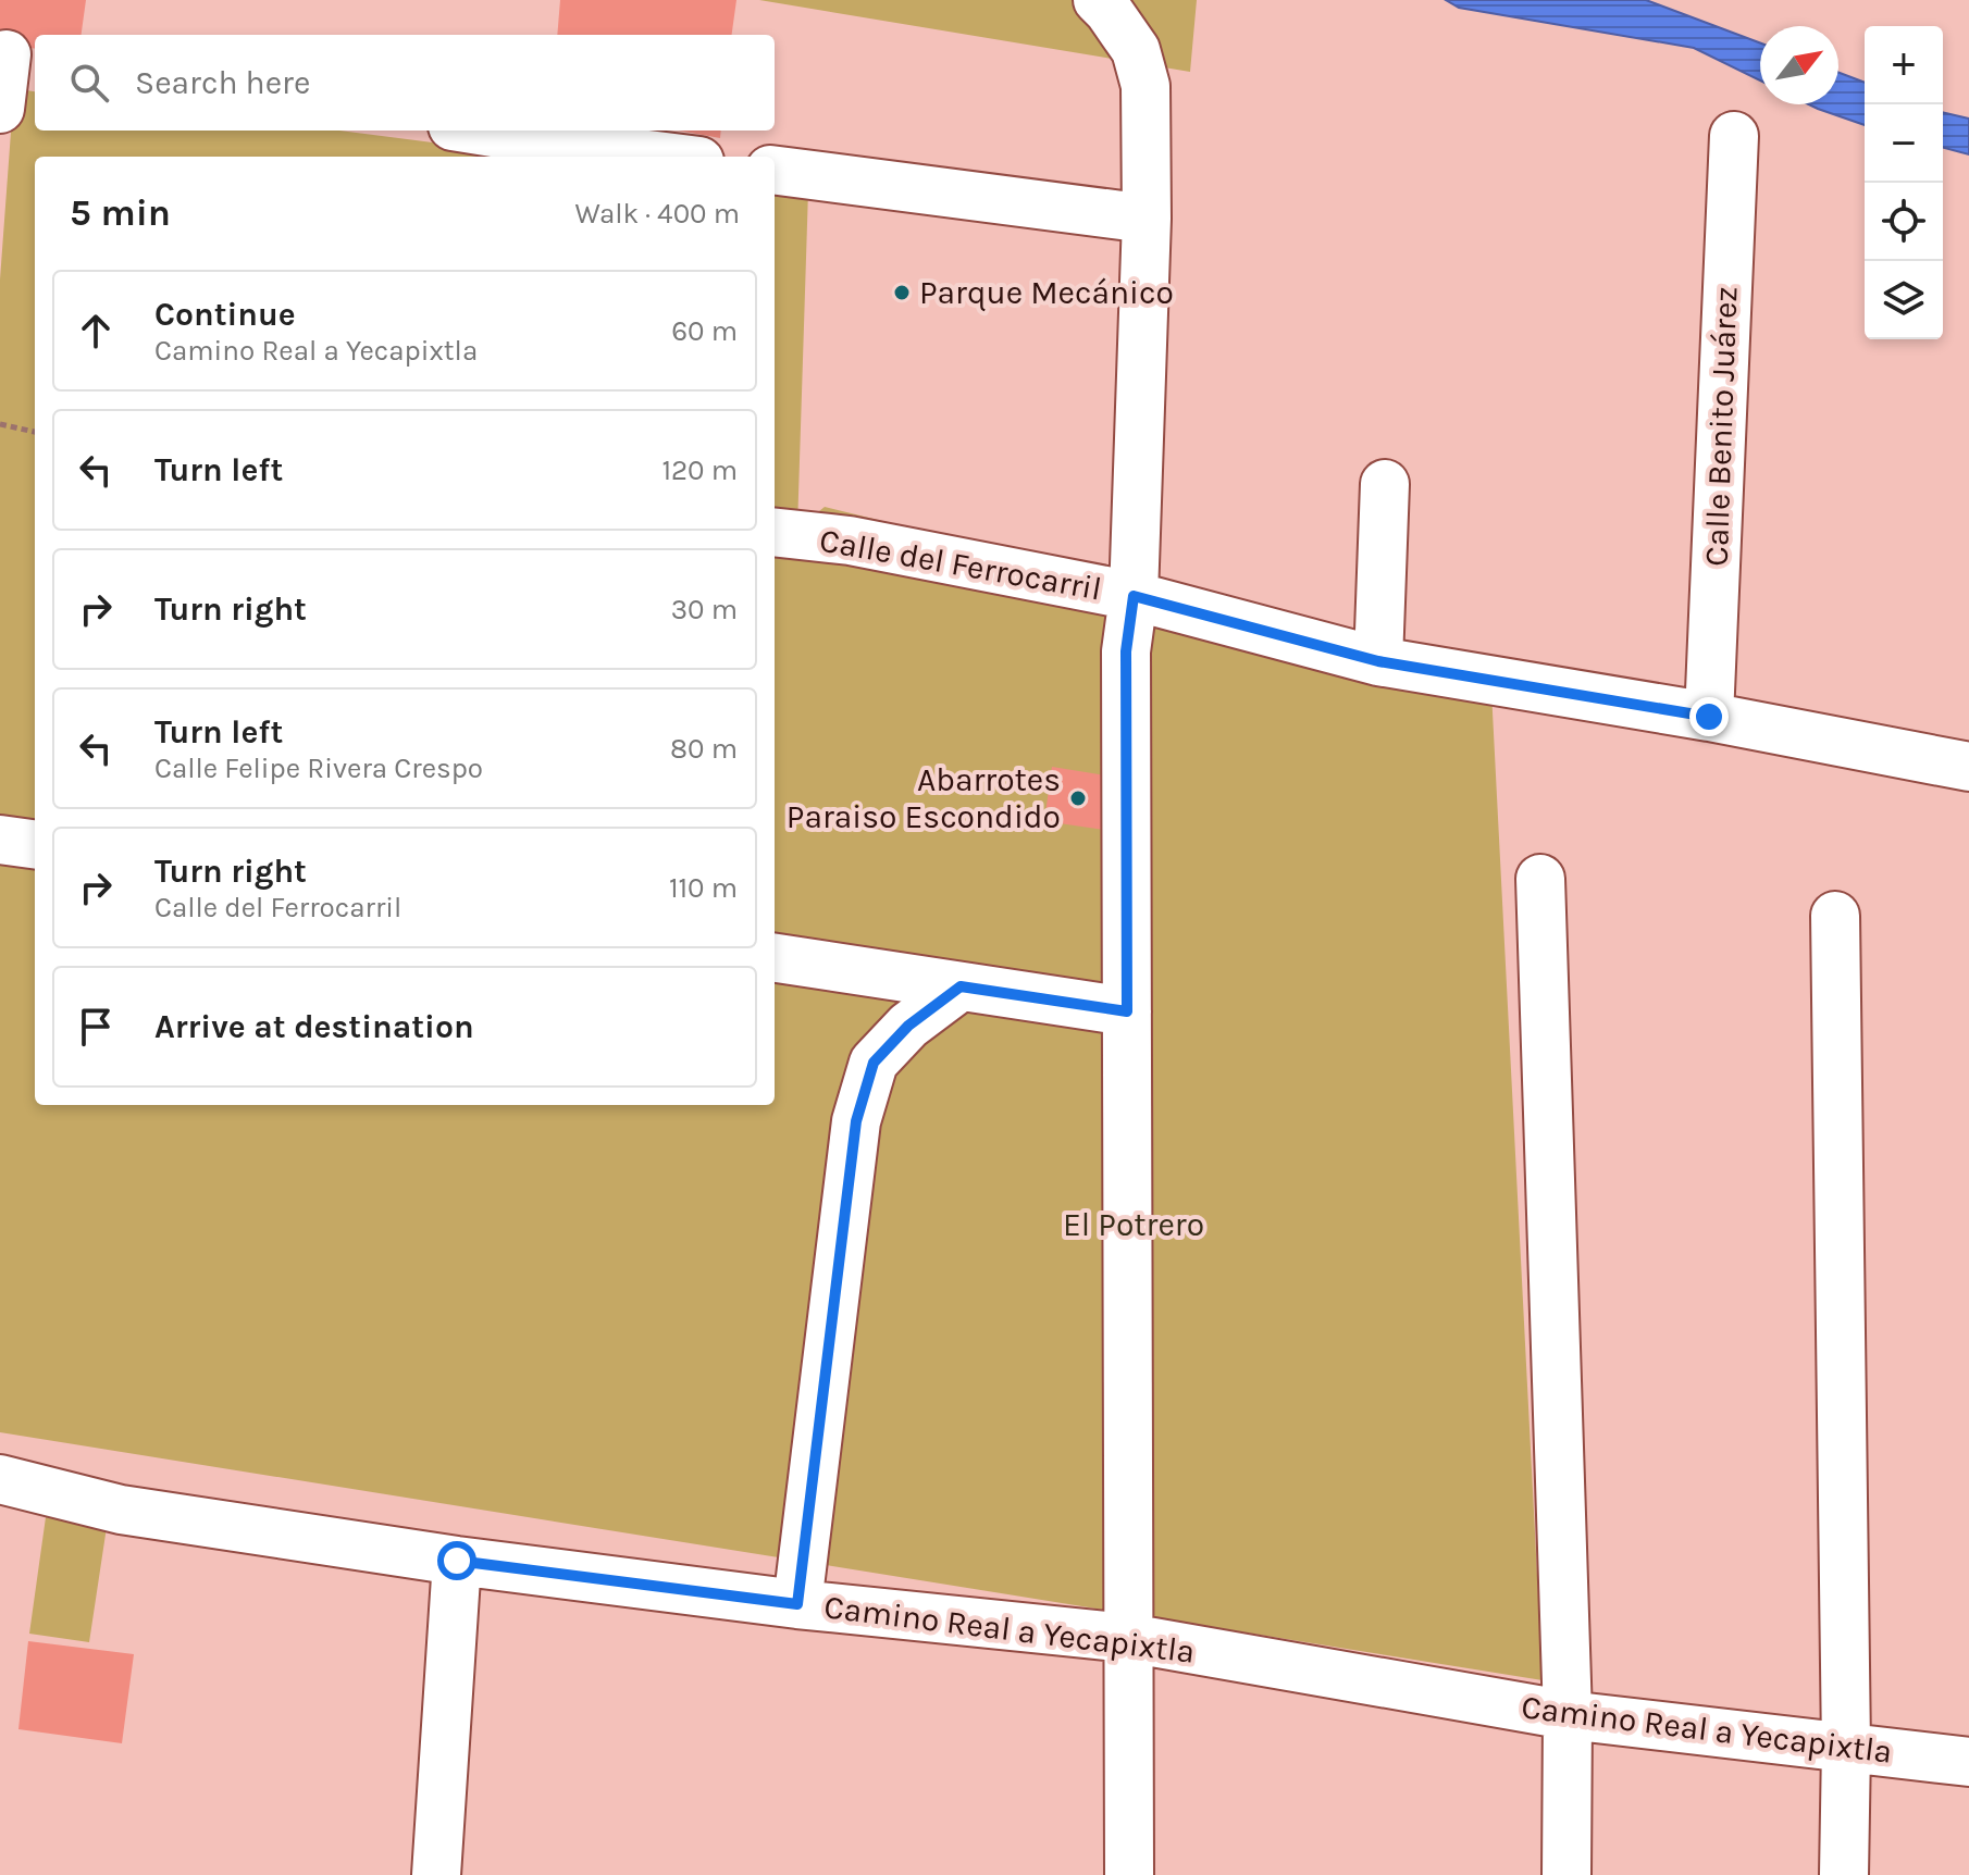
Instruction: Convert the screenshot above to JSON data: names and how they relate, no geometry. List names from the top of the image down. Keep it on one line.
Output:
{"streets":{"street":["Calle Benito Juárez","Calle del Ferrocarril","Camino Real a Yecapixtla"]},"crossings":[["Calle Benito Juárez","Calle del Ferrocarril"]],"parks":["El Potrero"],"places":["Parque Mecánico","Abarrotes Paraiso Escondido"],"north":"top right","page":{"map_buttons":["+","−"],"search":"Search here","heading":["5 min","Walk · 400 m"],"list":[["Continue","Camino Real a Yecapixtla","60 m"],["Turn left","120 m"],["Turn right","30 m"],["Turn left","Calle Felipe Rivera Crespo","80 m"],["Turn right","Calle del Ferrocarril","110 m"],"Arrive at destination"]}}
